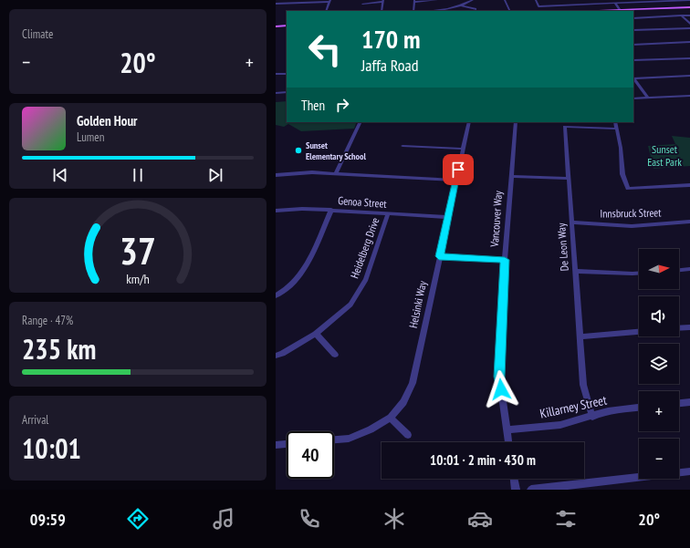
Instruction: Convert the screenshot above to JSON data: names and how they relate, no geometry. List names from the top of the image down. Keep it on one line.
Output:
{"streets":{"street":["Genoa Street","Innsbruck Street","Vancouver Way","De Leon Way","Heidelberg Drive","Helsinki Way","Killarney Street"]},"crossings":[["Genoa Street","Heidelberg Drive"],["Genoa Street","Helsinki Way"],["Innsbruck Street","De Leon Way"],["Vancouver Way","Killarney Street"],["De Leon Way","Killarney Street"]],"parks":["Sunset East Park"],"places":["Sunset Elementary School"],"north":"right","page":{"tile":["Climate",["Range · 47%","235 km"],["Arrival","10:01"]],"turn":["170 m","Jaffa Road"],"heat":["−","20°","+"],"then":"Then","song":["Golden Hour","Lumen"],"map_buttons":["+","−"],"limit":"40","trip":"10:01 · 2 min · 430 m","tabs":["09:59","20°"],"gauge":["37","km/h"]}}
